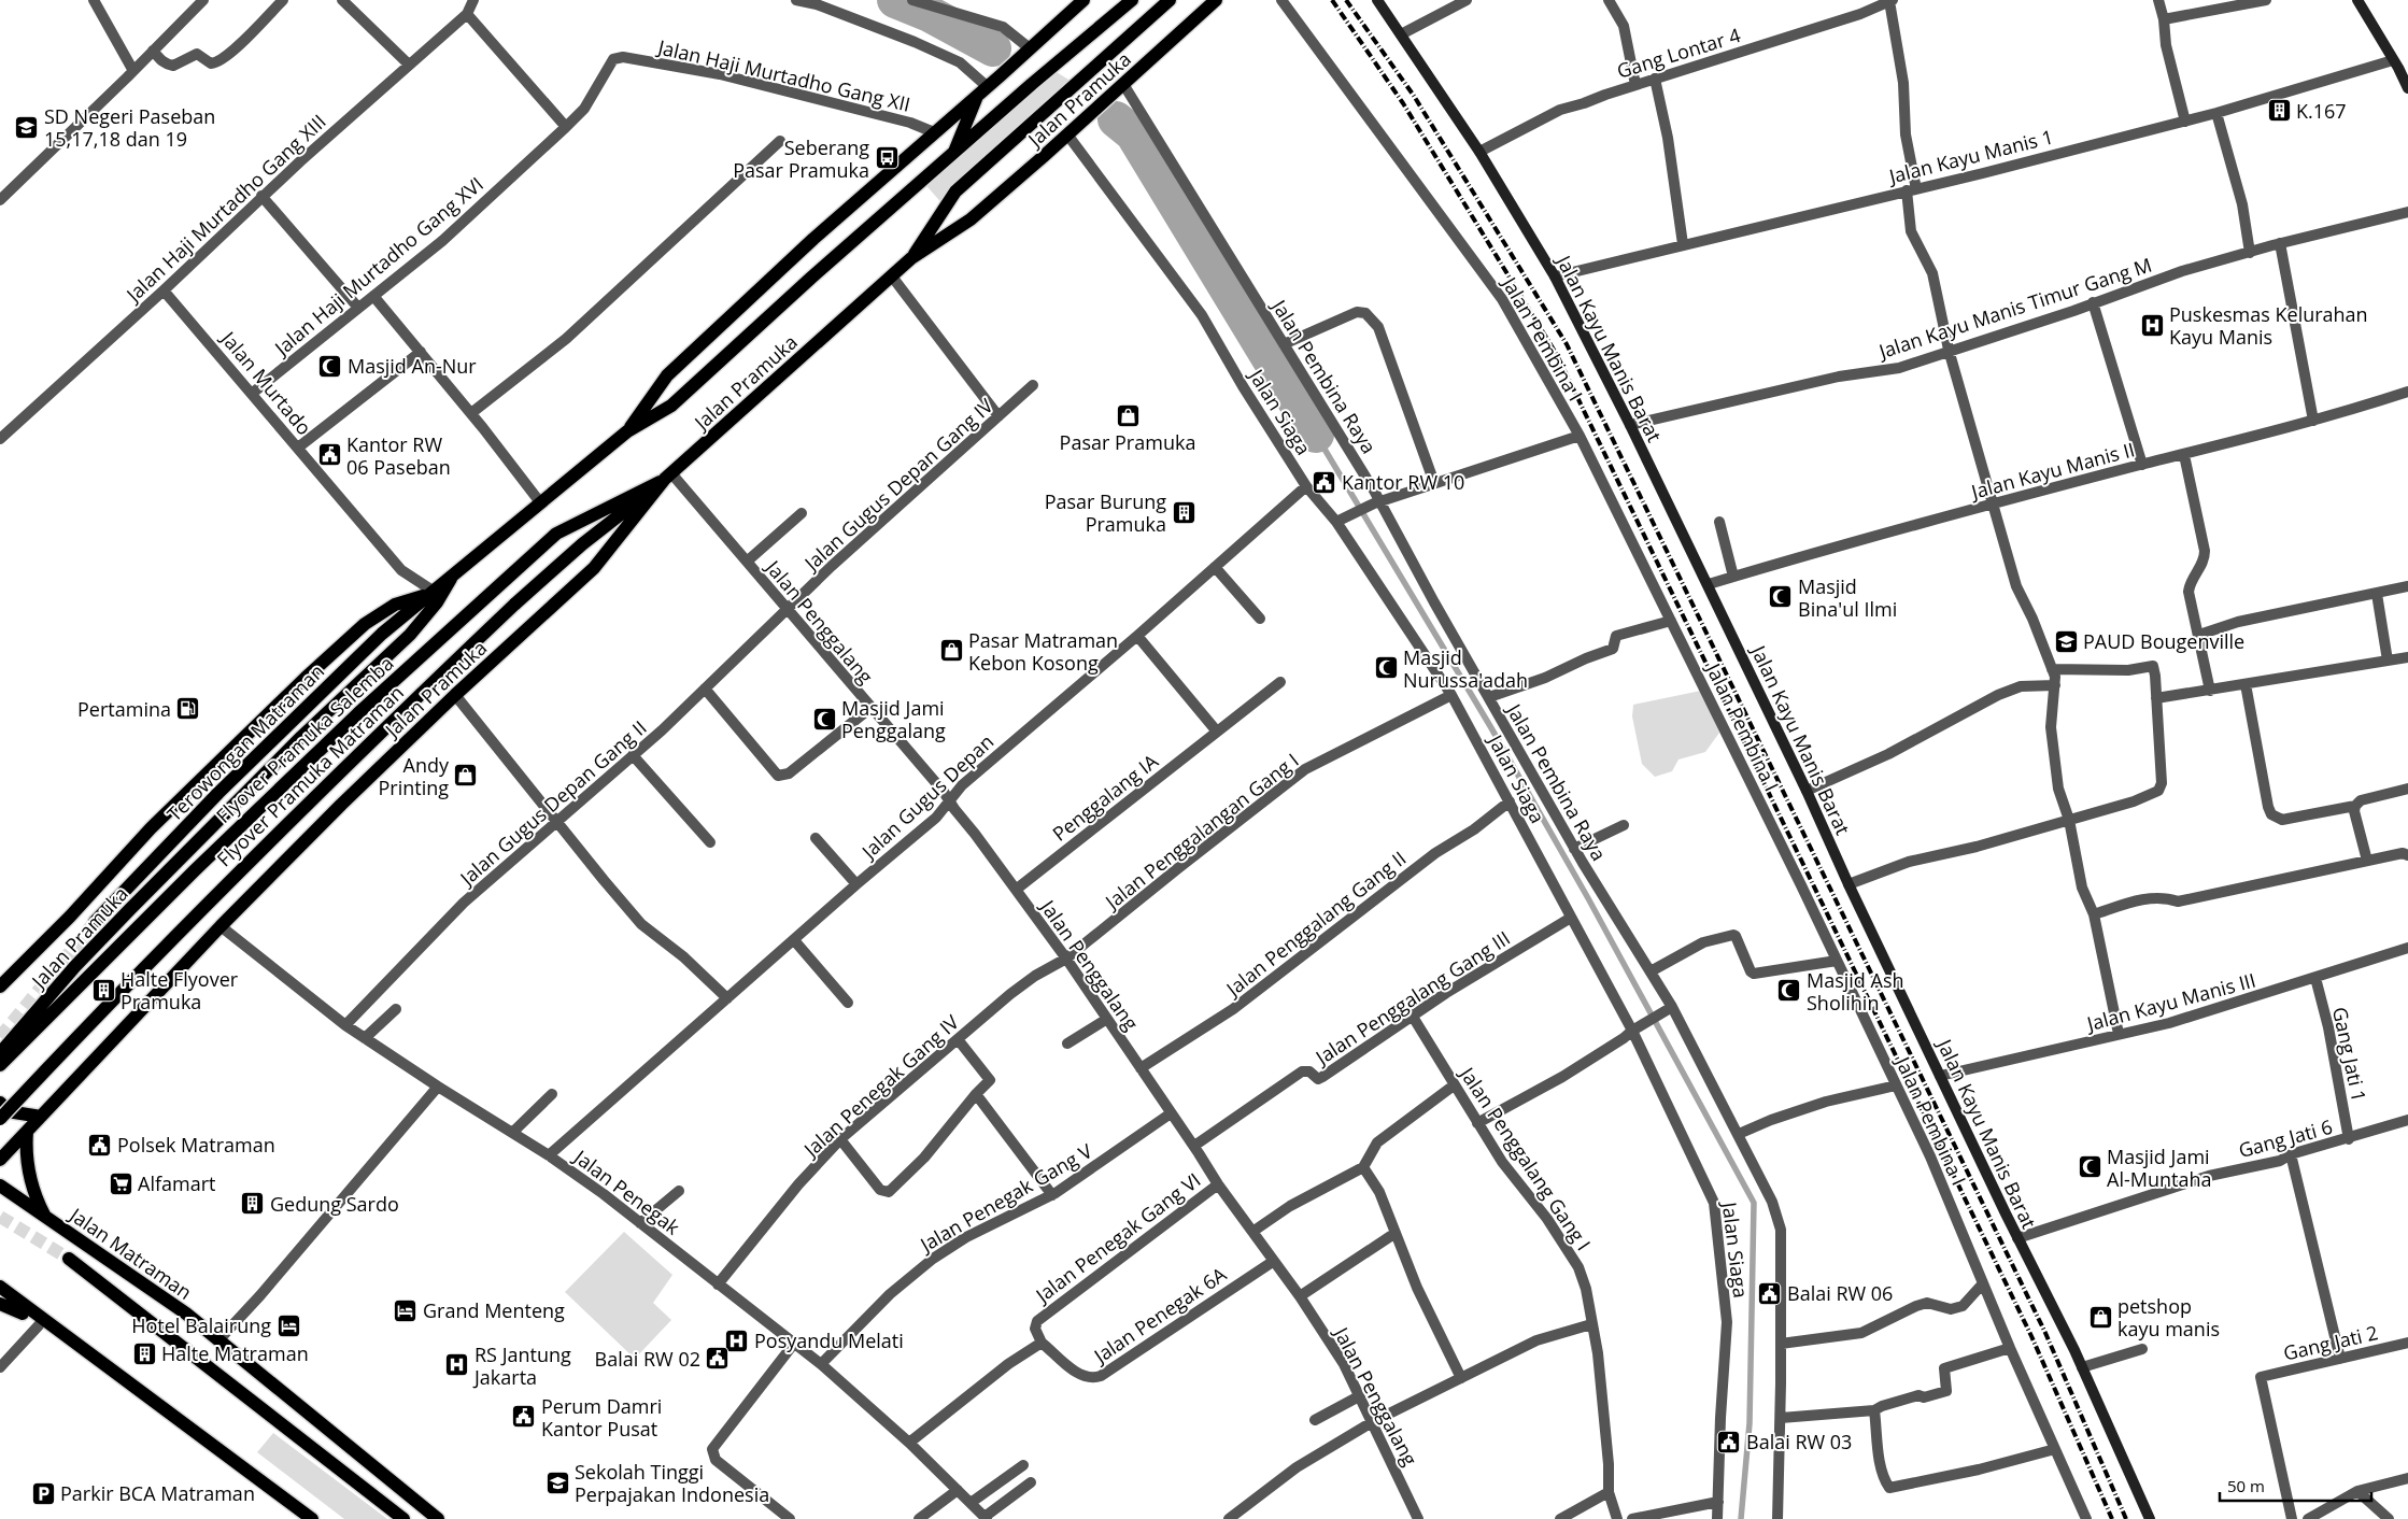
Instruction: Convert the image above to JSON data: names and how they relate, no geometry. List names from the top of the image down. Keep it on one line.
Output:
{"streets":{"main road":["Jalan Pramuka","Flyover Pramuka Salemba","Terowongan Matraman","Flyover Pramuka Matraman","Jalan Matraman"],"street":["Gang Lontar 4","Jalan Haji Murtadho Gang XII","Jalan Kayu Manis 1","Jalan Haji Murtadho Gang XIII","Jalan Haji Murtadho Gang XVI","Jalan Kayu Manis Timur Gang M","Jalan Pembina I","Jalan Kayu Manis Barat","Jalan Pembina Raya","Jalan Murtado","Jalan Siaga","Jalan Kayu Manis II","Jalan Gugus Depan Gang IV","Jalan Penggalang","Jalan Gugus Depan","Penggalang IA","Jalan Gugus Depan Gang II","Jalan Penggalangan Gang I","Jalan Penggalang Gang II","Jalan Penggalang Gang III","Jalan Kayu Manis III","Gang Jati 1","Jalan Penegak Gang IV","Gang Jati 6","Jalan Penggalang Gang I","Jalan Penegak","Jalan Penegak Gang V","Jalan Penegak Gang VI","Jalan Penegak 6A","Gang Jati 2"]},"crossings":[["Gang Lontar 4","Jalan Kayu Manis Barat"],["Jalan Haji Murtadho Gang XII","Jalan Pramuka"],["Jalan Haji Murtadho Gang XII","Jalan Haji Murtadho Gang XVI"],["Jalan Pramuka","Jalan Pembina Raya"],["Jalan Pramuka","Jalan Murtado"],["Jalan Pramuka","Jalan Siaga"],["Jalan Pramuka","Jalan Penggalang"],["Jalan Pramuka","Flyover Pramuka Salemba"],["Jalan Pramuka","Terowongan Matraman"],["Jalan Pramuka","Flyover Pramuka Matraman"],["Jalan Pramuka","Jalan Penegak"],["Jalan Kayu Manis 1","Jalan Kayu Manis Barat"],["Jalan Haji Murtadho Gang XIII","Jalan Murtado"],["Jalan Haji Murtadho Gang XVI","Jalan Murtado"],["Jalan Kayu Manis Timur Gang M","Jalan Kayu Manis Barat"],["Jalan Kayu Manis Barat","Jalan Kayu Manis II"],["Jalan Kayu Manis Barat","Jalan Kayu Manis III"],["Jalan Kayu Manis Barat","Gang Jati 6"],["Jalan Murtado","Terowongan Matraman"],["Jalan Siaga","Jalan Gugus Depan"],["Jalan Siaga","Jalan Penggalangan Gang I"],["Jalan Siaga","Jalan Penggalang Gang II"],["Jalan Siaga","Jalan Penggalang Gang III"],["Jalan Gugus Depan Gang IV","Jalan Penggalang"],["Jalan Gugus Depan Gang IV","Jalan Gugus Depan Gang II"],["Jalan Penggalang","Flyover Pramuka Salemba"],["Jalan Penggalang","Flyover Pramuka Matraman"],["Jalan Penggalang","Jalan Gugus Depan"],["Jalan Penggalang","Penggalang IA"],["Jalan Penggalang","Jalan Gugus Depan Gang II"],["Jalan Penggalang","Jalan Penggalangan Gang I"],["Jalan Penggalang","Jalan Penggalang Gang II"],["Jalan Penggalang","Jalan Penggalang Gang III"],["Jalan Penggalang","Jalan Penegak Gang IV"],["Jalan Penggalang","Jalan Penegak Gang V"],["Jalan Penggalang","Jalan Penegak Gang VI"],["Jalan Penggalang","Jalan Penegak 6A"],["Flyover Pramuka Salemba","Flyover Pramuka Matraman"],["Jalan Gugus Depan","Jalan Penegak"],["Jalan Gugus Depan Gang II","Jalan Penegak"],["Jalan Penggalangan Gang I","Jalan Penegak Gang IV"],["Jalan Penggalang Gang III","Jalan Penggalang Gang I"],["Jalan Kayu Manis III","Gang Jati 1"],["Gang Jati 1","Gang Jati 6"],["Jalan Penegak Gang IV","Jalan Penegak"],["Jalan Penegak","Jalan Penegak Gang V"],["Jalan Penegak Gang VI","Jalan Penegak 6A"]],"places":{"building":["K.167","Pasar Burung Pramuka","Halte Flyover Pramuka","Gedung Sardo","Halte Matraman"],"school or university":["SD Negeri Paseban 15,17,18 dan 19","PAUD Bougenville","Sekolah Tinggi Perpajakan Indonesia"],"bus stop":["Seberang Pasar Pramuka"],"hospital":["Puskesmas Kelurahan Kayu Manis","Posyandu Melati","RS Jantung Jakarta"],"mosque":["Masjid An-Nur","Masjid Bina'ul Ilmi","Masjid Nurussa'adah","Masjid Jami Penggalang","Masjid Ash Sholihin","Masjid Jami Al-Muntaha"],"shop":["Pasar Pramuka","Pasar Matraman Kebon Kosong","Andy Printing","petshop kayu manis"],"public building":["Kantor RW 06 Paseban","Kantor RW 10","Polsek Matraman","Balai RW 06","Balai RW 02","Perum Damri Kantor Pusat","Balai RW 03"],"fuel station":["Pertamina"],"supermarket":["Alfamart"],"hotel":["Grand Menteng","Hotel Balairung"],"parking":["Parkir BCA Matraman"]},"scale_bar":"50 m"}
